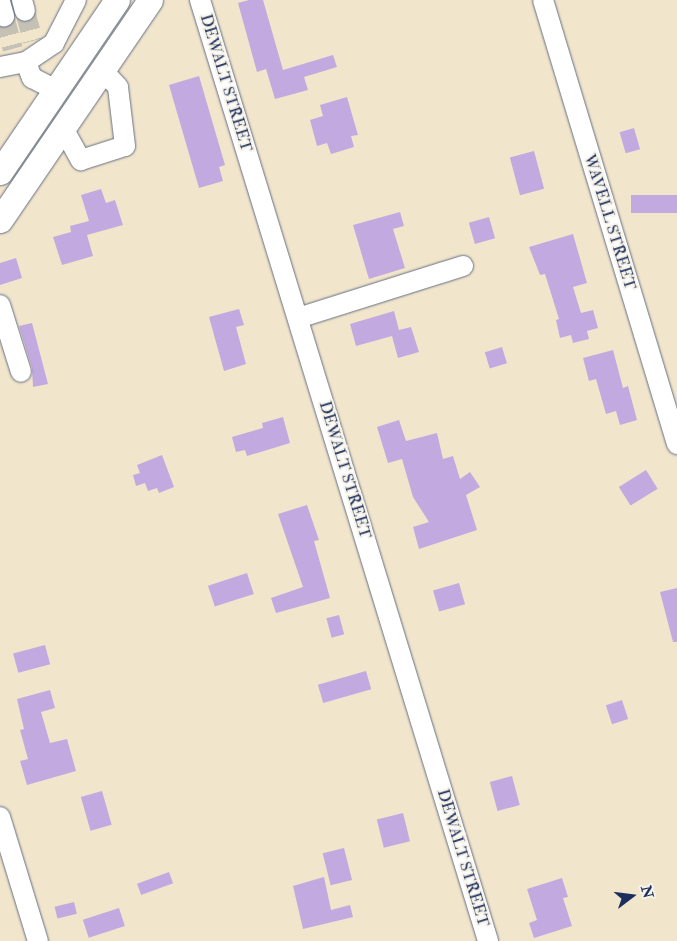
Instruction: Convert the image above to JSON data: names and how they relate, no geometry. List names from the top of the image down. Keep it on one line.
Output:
{"streets":{"street":["DEWALT STREET","WAVELL STREET"]},"north":"right"}
